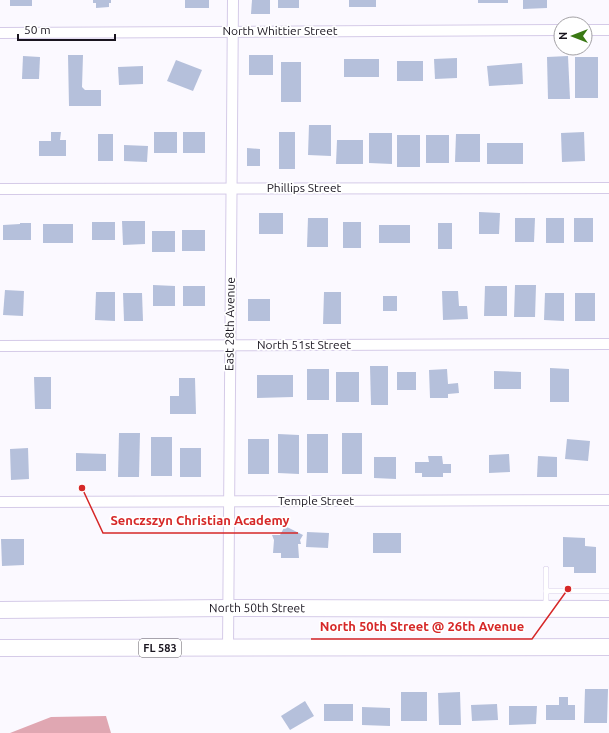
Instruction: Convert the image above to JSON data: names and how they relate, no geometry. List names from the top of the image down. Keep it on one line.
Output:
{"streets":{"main road":["North 50th Street","FL 583"],"street":["North Whittier Street","Phillips Street","East 28th Avenue","North 51st Street","Temple Street"]},"crossings":[["North Whittier Street","East 28th Avenue"],["Phillips Street","East 28th Avenue"],["East 28th Avenue","North 51st Street"],["East 28th Avenue","Temple Street"],["East 28th Avenue","North 50th Street"],["East 28th Avenue","FL 583"]],"places":["Senczszyn Christian Academy","North 50th Street @ 26th Avenue"],"scale_bar":"50 m","north":"left"}
